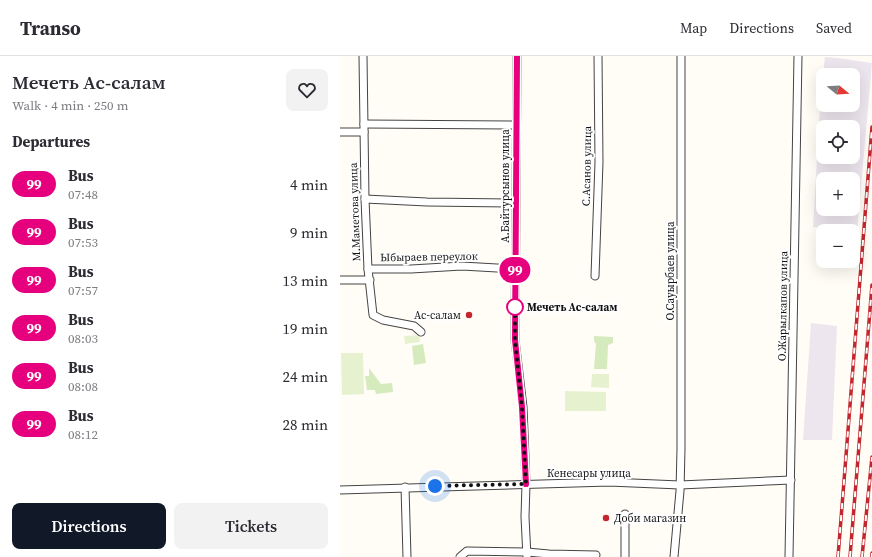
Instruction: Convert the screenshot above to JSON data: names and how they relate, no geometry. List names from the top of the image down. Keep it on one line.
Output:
{"streets":{"street":["С.Асанов улица","А.Байтурсынов улица","М.Маметова улица","Ыбыраев переулок","О.Сауырбаев улица","О.Жарылкапов улица","Кенесары улица"]},"crossings":[["А.Байтурсынов улица","Ыбыраев переулок"],["А.Байтурсынов улица","Кенесары улица"],["М.Маметова улица","Ыбыраев переулок"],["О.Сауырбаев улица","Кенесары улица"],["О.Жарылкапов улица","Кенесары улица"]],"places":["Мечеть Ас-салам","Ас-салам","Доби магазин"],"lines":["bus line 99"],"north":"right","page":{"header":"Transo","nav":["Map","Directions","Saved"],"heading":[["Мечеть Ас-салам","Walk · 4 min · 250 m"],"Departures"],"on_map":"99","map_buttons":["+","−"],"list":[{"mark":"99","name":"Bus","note":"07:48","value":"4 min"},{"mark":"99","name":"Bus","note":"07:53","value":"9 min"},{"mark":"99","name":"Bus","note":"07:57","value":"13 min"},{"mark":"99","name":"Bus","note":"08:03","value":"19 min"},{"mark":"99","name":"Bus","note":"08:08","value":"24 min"},{"mark":"99","name":"Bus","note":"08:12","value":"28 min"}],"buttons":["Directions","Tickets"]}}
